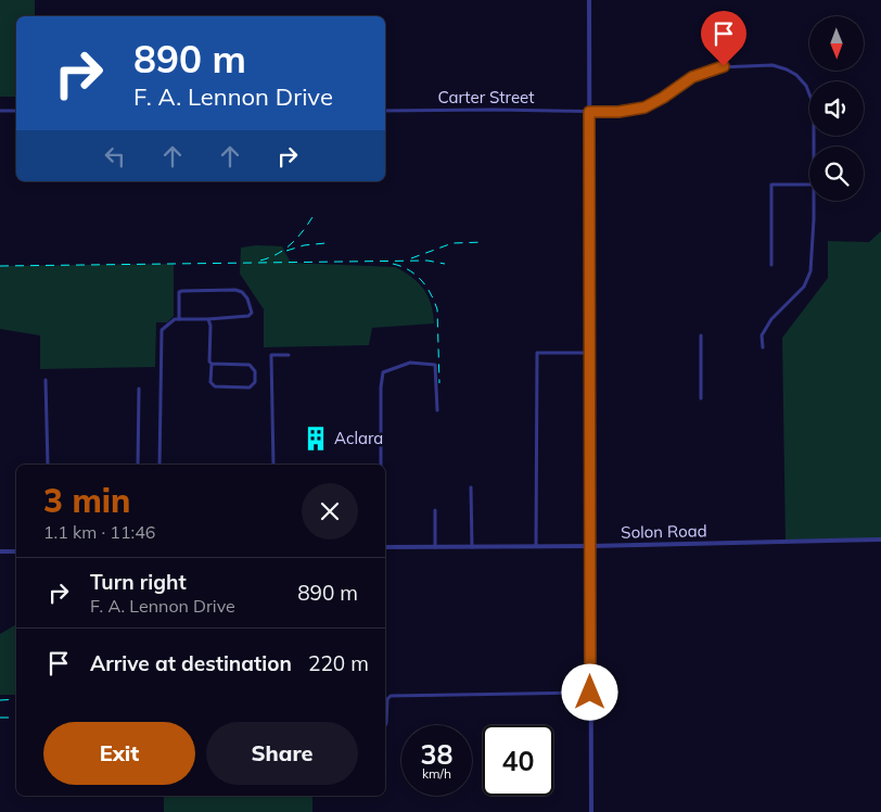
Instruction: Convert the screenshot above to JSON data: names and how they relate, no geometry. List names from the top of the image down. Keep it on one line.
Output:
{"streets":{"street":["Carter Street","Solon Road"]},"places":{"building":["Aclara"]},"north":"bottom","page":{"turn":["890 m","F. A. Lennon Drive"],"heading":["3 min","1.1 km · 11:46"],"list":[{"name":"Turn right","note":"F. A. Lennon Drive","value":"890 m"},{"name":"Arrive at destination","value":"220 m"}],"buttons":["Exit","Share"],"speed":"38 km/h","limit":"40"}}
